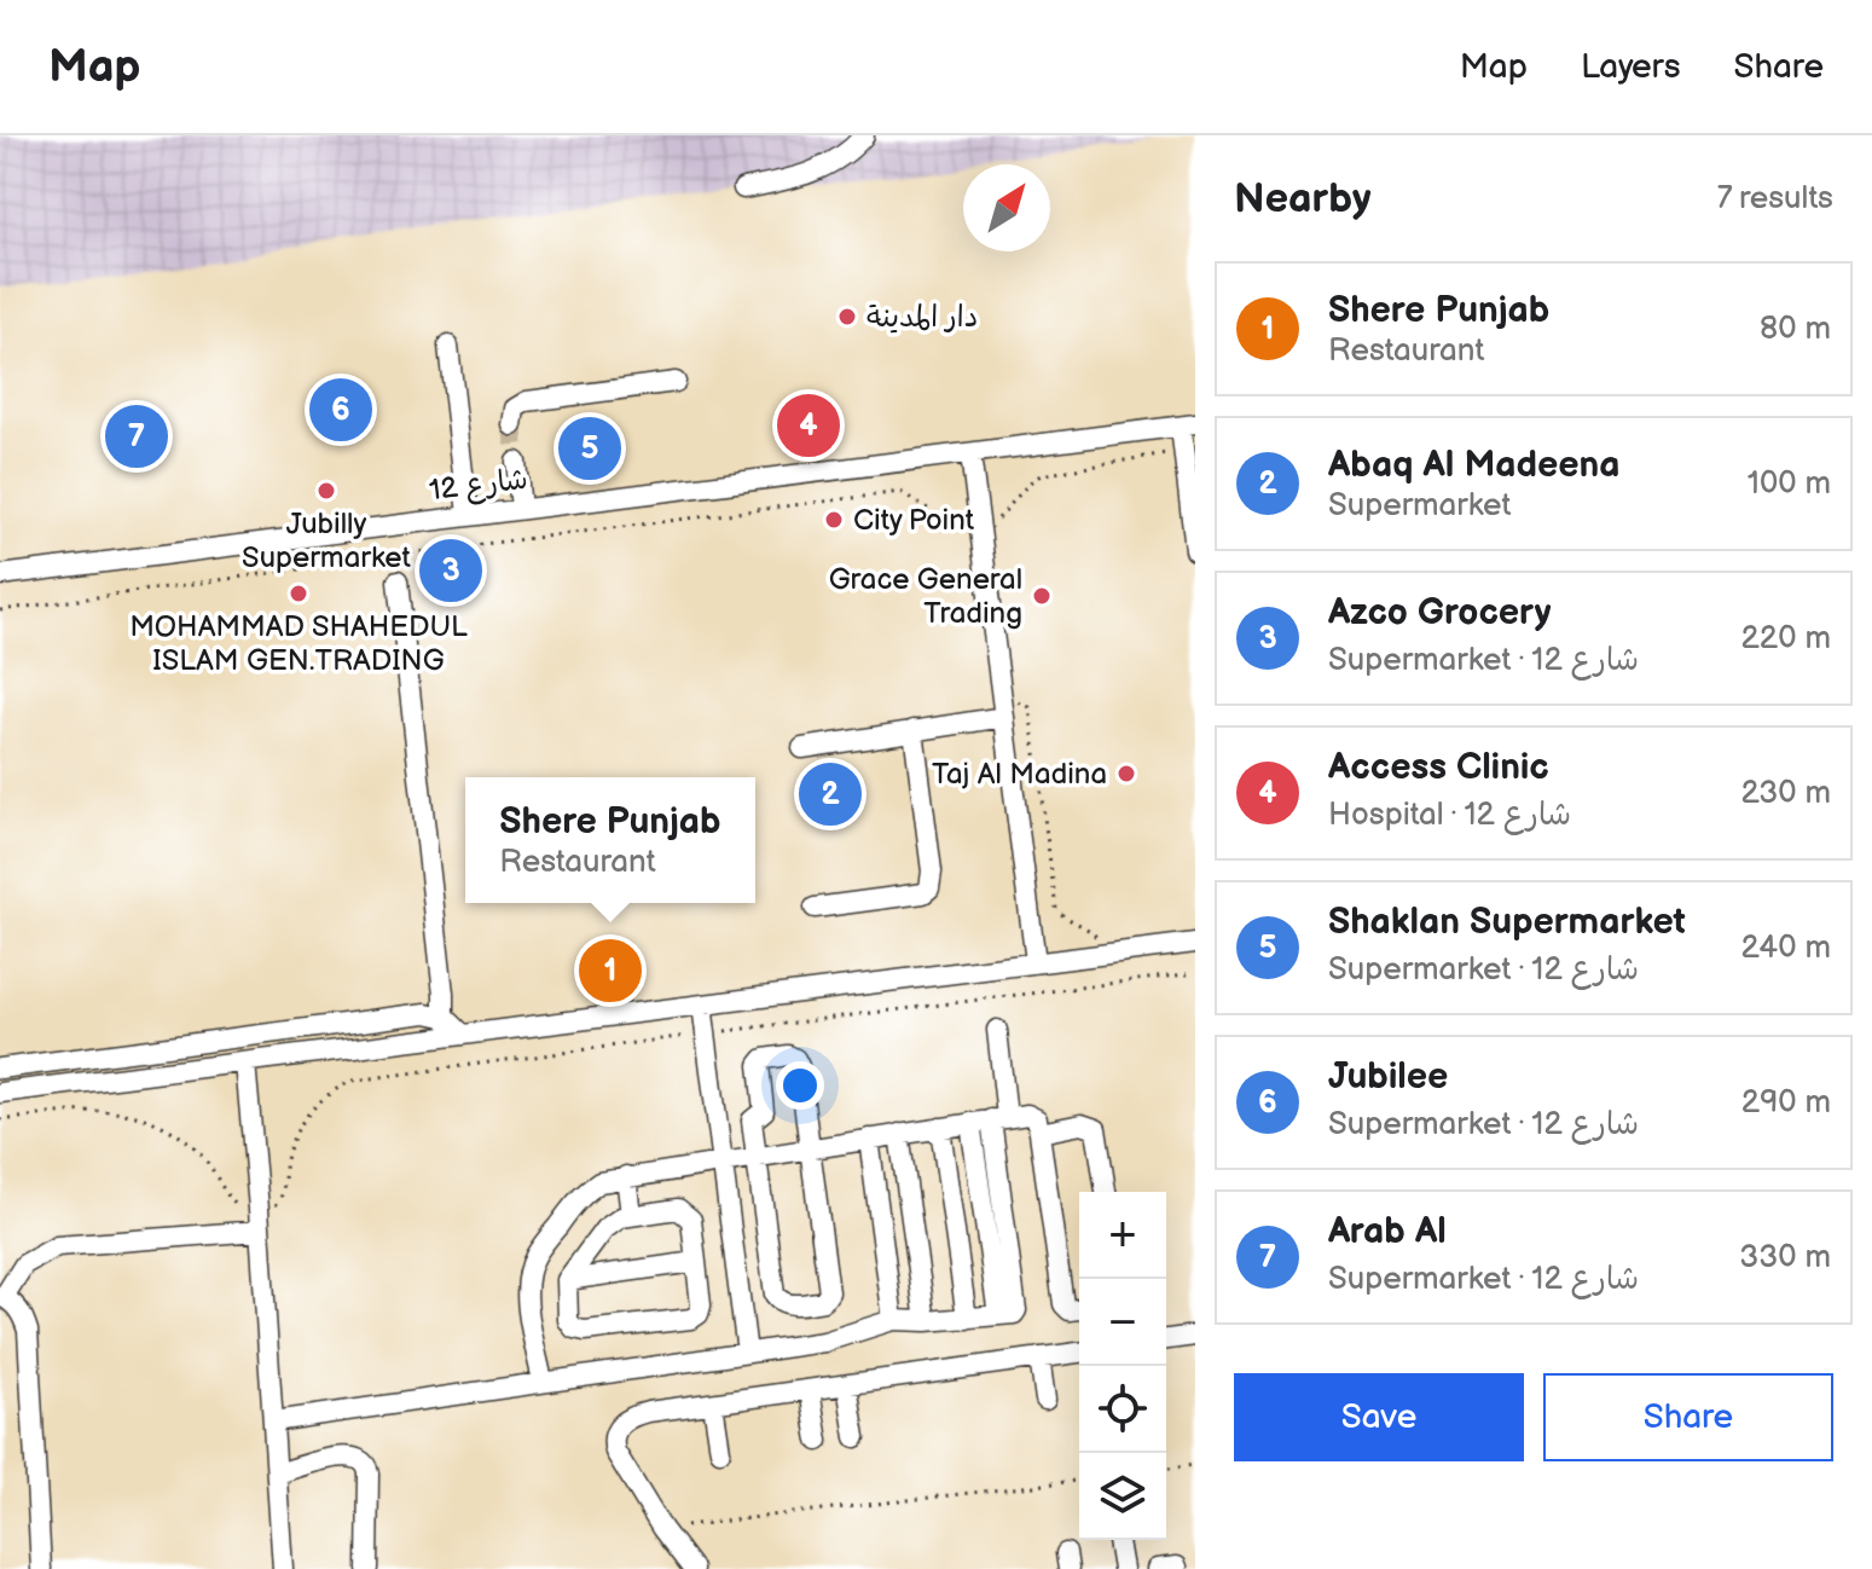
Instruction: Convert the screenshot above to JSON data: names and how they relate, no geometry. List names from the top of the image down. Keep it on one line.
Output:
{"streets":{"street":["شارع 12"]},"places":["دار المدينة","Jubilly Supermarket","City Point","MOHAMMAD SHAHEDUL ISLAM GEN.TRADING","Grace General Trading","Taj Al Madina"],"north":"top right","page":{"header":"Map","nav":["Map","Layers","Share"],"heading":["Nearby","7 results"],"list":[{"mark":"1","name":"Shere Punjab","note":"Restaurant","value":"80 m"},{"mark":"2","name":"Abaq Al Madeena","note":"Supermarket","value":"100 m"},{"mark":"3","name":"Azco Grocery","note":"Supermarket · شارع 12","value":"220 m"},{"mark":"4","name":"Access Clinic","note":"Hospital · شارع 12","value":"230 m"},{"mark":"5","name":"Shaklan Supermarket","note":"Supermarket · شارع 12","value":"240 m"},{"mark":"6","name":"Jubilee","note":"Supermarket · شارع 12","value":"290 m"},{"mark":"7","name":"Arab Al","note":"Supermarket · شارع 12","value":"330 m"}],"pins":["6","4","7","5","3","2","1"],"popup":["Shere Punjab","Restaurant"],"map_buttons":["+","−"],"buttons":["Save","Share"]}}
